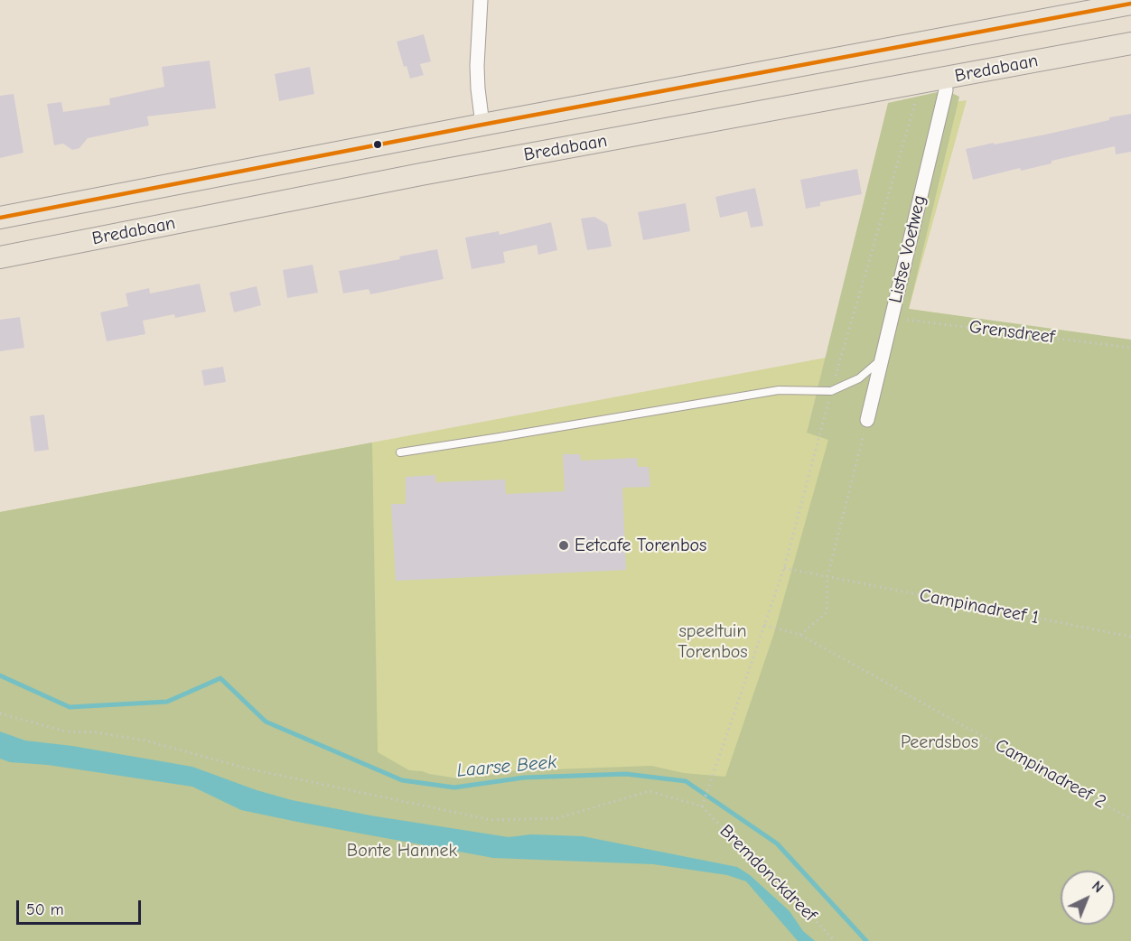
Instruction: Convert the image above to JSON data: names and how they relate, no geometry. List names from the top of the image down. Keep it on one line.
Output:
{"streets":{"main road":["Bredabaan"],"street":["Listse Voetweg"],"path":["Grensdreef","Campinadreef 1","Campinadreef 2","Bremdonckdreef"]},"crossings":[["Bredabaan","Listse Voetweg"],["Listse Voetweg","Grensdreef"]],"water":["Laarse Beek"],"parks":["speeltuin Torenbos","Peerdsbos","Bonte Hannek"],"places":["Eetcafe Torenbos"],"scale_bar":"50 m","north":"top right"}
